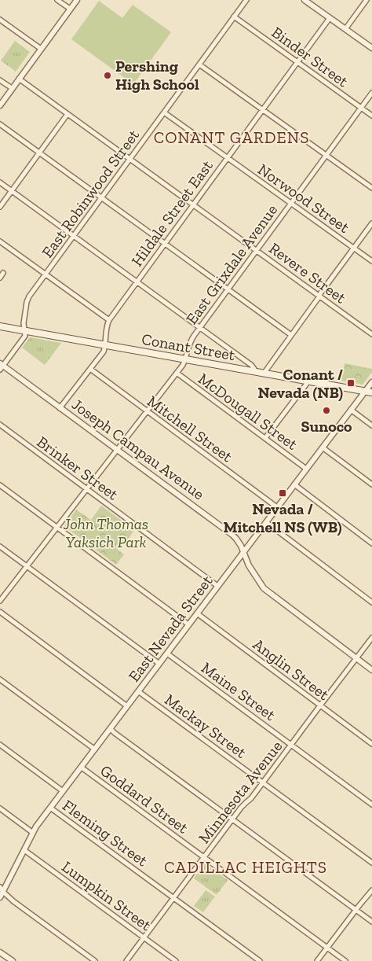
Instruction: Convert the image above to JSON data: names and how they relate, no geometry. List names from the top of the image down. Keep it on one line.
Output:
{"streets":{"main road":["Conant Street"],"street":["Binder Street","East Robinwood Street","Norwood Street","Hildale Street East","East Grixdale Avenue","Revere Street","McDougall Street","Mitchell Street","Joseph Campau Avenue","Brinker Street","East Nevada Street","Anglin Street","Maine Street","Mackay Street","Minnesota Avenue","Goddard Street","Fleming Street","Lumpkin Street"]},"crossings":[["Binder Street","East Robinwood Street"],["Binder Street","Hildale Street East"],["Binder Street","East Grixdale Avenue"],["East Robinwood Street","Norwood Street"],["East Robinwood Street","Revere Street"],["East Robinwood Street","Conant Street"],["East Robinwood Street","Joseph Campau Avenue"],["Norwood Street","Hildale Street East"],["Norwood Street","East Grixdale Avenue"],["Hildale Street East","Revere Street"],["Hildale Street East","Conant Street"],["Hildale Street East","Mitchell Street"],["Hildale Street East","Joseph Campau Avenue"],["East Grixdale Avenue","Revere Street"],["East Grixdale Avenue","Conant Street"],["East Grixdale Avenue","McDougall Street"],["East Grixdale Avenue","Mitchell Street"],["East Grixdale Avenue","Joseph Campau Avenue"],["East Grixdale Avenue","Brinker Street"],["Conant Street","East Nevada Street"],["McDougall Street","East Nevada Street"],["Mitchell Street","East Nevada Street"],["Joseph Campau Avenue","East Nevada Street"],["Joseph Campau Avenue","Minnesota Avenue"],["Brinker Street","East Nevada Street"],["East Nevada Street","Anglin Street"],["East Nevada Street","Maine Street"],["East Nevada Street","Mackay Street"],["East Nevada Street","Goddard Street"],["East Nevada Street","Fleming Street"],["East Nevada Street","Lumpkin Street"],["Anglin Street","Minnesota Avenue"],["Maine Street","Minnesota Avenue"],["Mackay Street","Minnesota Avenue"],["Minnesota Avenue","Goddard Street"],["Minnesota Avenue","Fleming Street"],["Minnesota Avenue","Lumpkin Street"]],"districts":["CONANT GARDENS","CADILLAC HEIGHTS"],"parks":["John Thomas Yaksich Park"],"places":{"other":["Pershing High School","Sunoco"],"transit":["Conant / Nevada (NB)","Nevada / Mitchell NS (WB)"]}}
